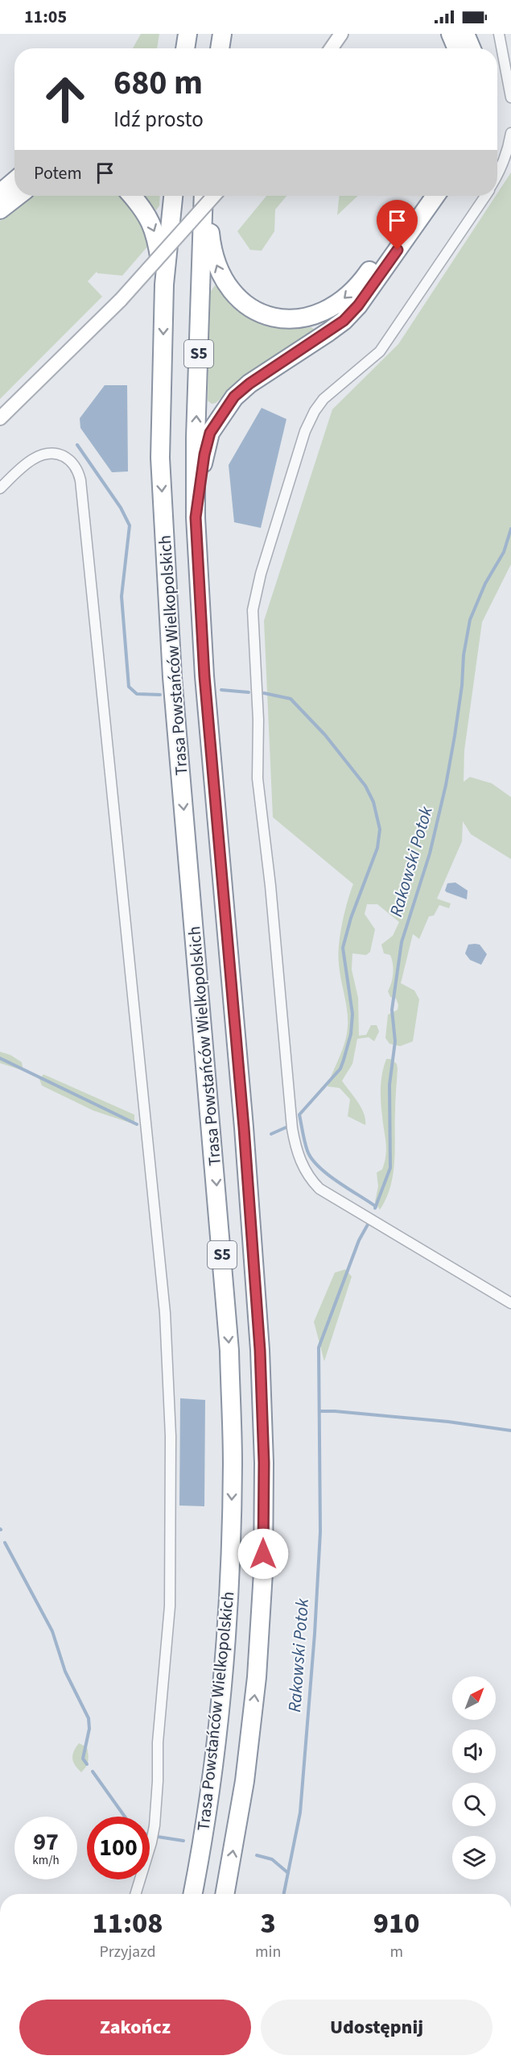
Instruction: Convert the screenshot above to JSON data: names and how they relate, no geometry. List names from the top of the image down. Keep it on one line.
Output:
{"streets":{"highway":["S5","Trasa Powstańców Wielkopolskich"]},"water":["Rakowski Potok"],"north":"top right","page":{"status":"11:05","turn":["680 m","Idź prosto"],"then":"Potem","speed":"97 km/h","limit":"100","eta":["11:08","Przyjazd","3","min","910","m"],"buttons":["Zakończ","Udostępnij"]}}
